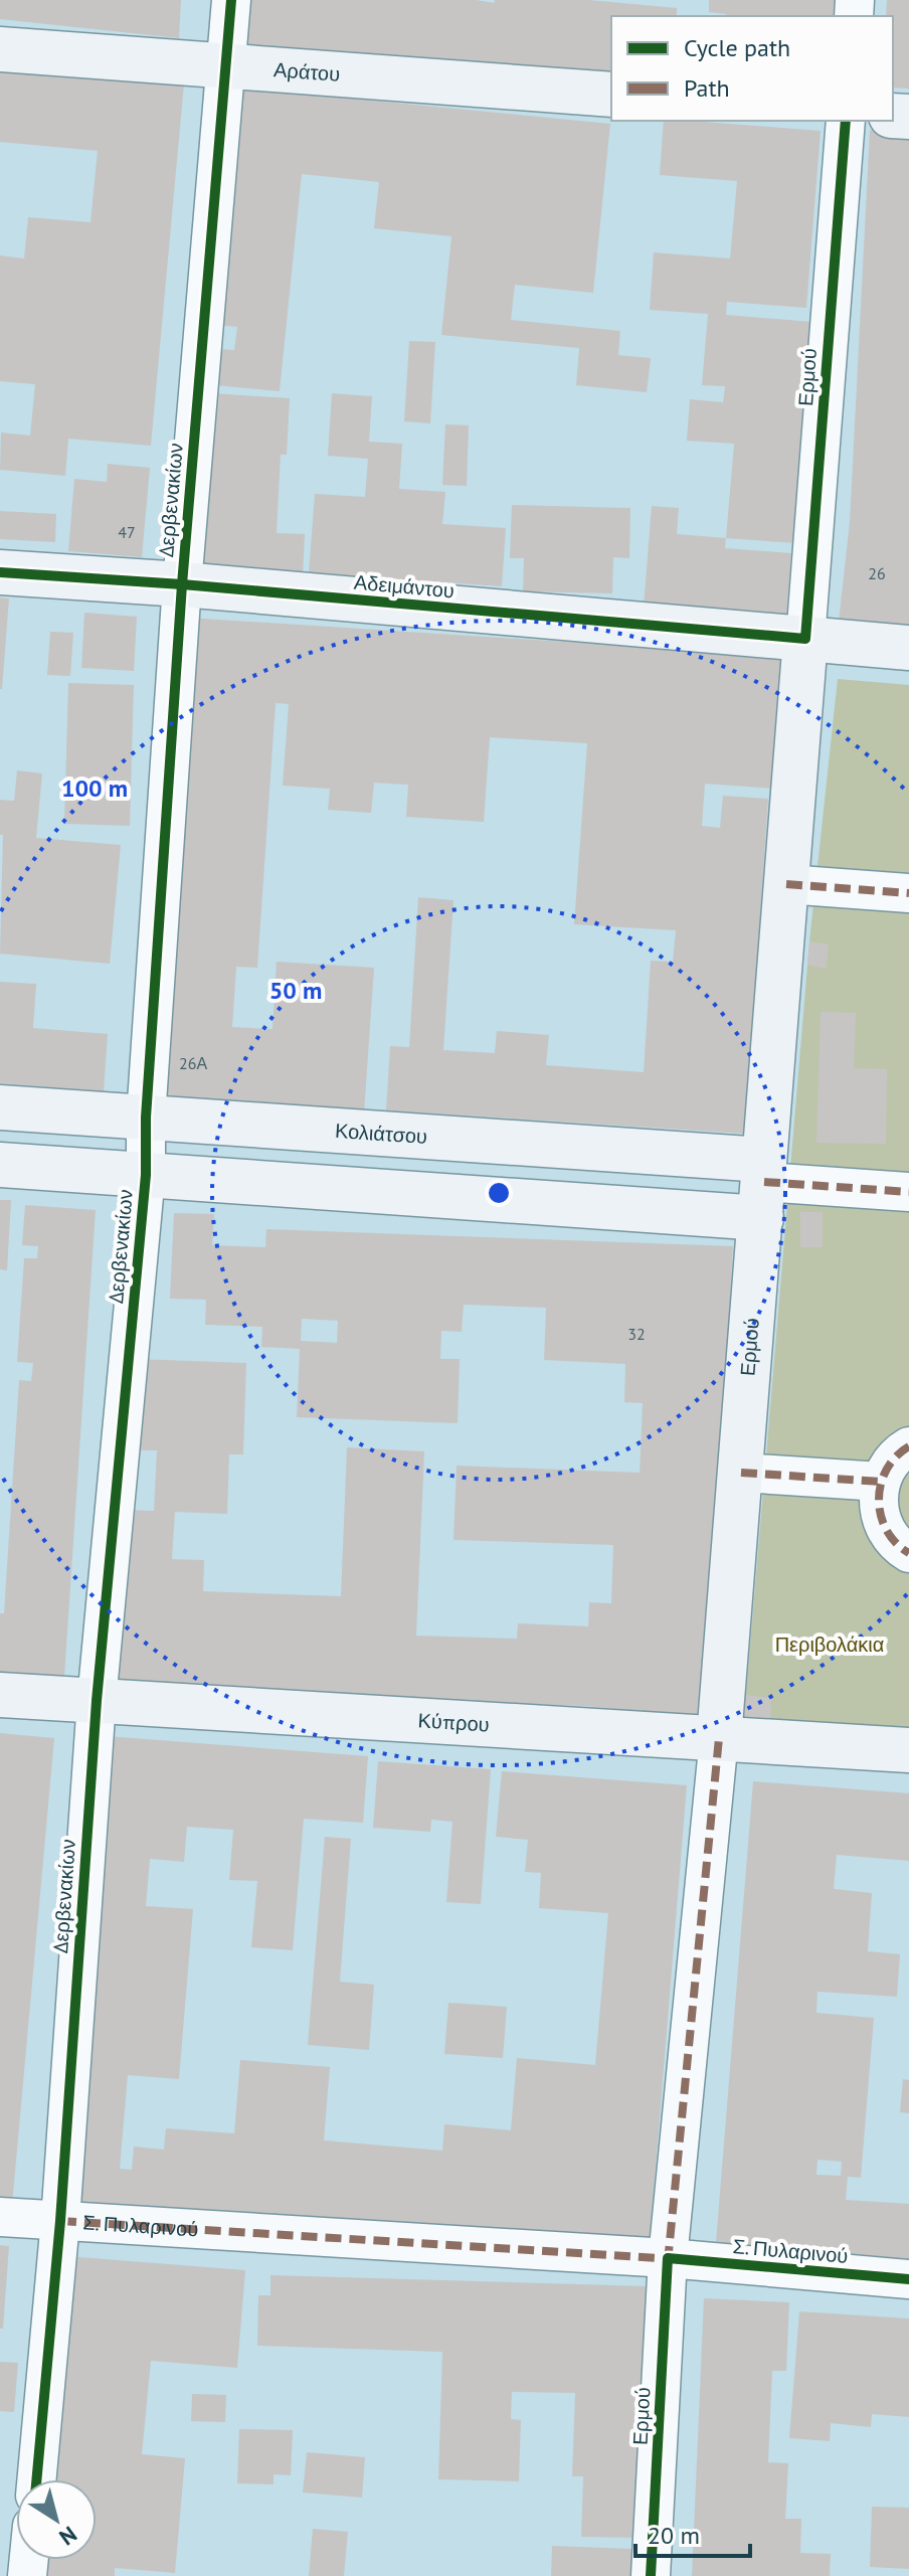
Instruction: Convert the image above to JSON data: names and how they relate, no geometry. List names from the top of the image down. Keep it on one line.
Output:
{"streets":{"street":["Αράτου","Ερμού","Δερβενακίων","Αδειμάντου","Κολιάτσου","Κύπρου","Σ. Πυλαρινού"]},"crossings":[["Αράτου","Δερβενακίων"],["Ερμού","Αδειμάντου"],["Ερμού","Κολιάτσου"],["Ερμού","Κύπρου"],["Ερμού","Σ. Πυλαρινού"],["Δερβενακίων","Αδειμάντου"],["Δερβενακίων","Κολιάτσου"],["Δερβενακίων","Κύπρου"],["Δερβενακίων","Σ. Πυλαρινού"]],"parks":["Περιβολάκια"],"house_numbers":["47","26","26Α","32"],"legend":["Cycle path","Path"],"scale_bar":"20 m","north":"bottom right","rings":["100 m","50 m"]}
